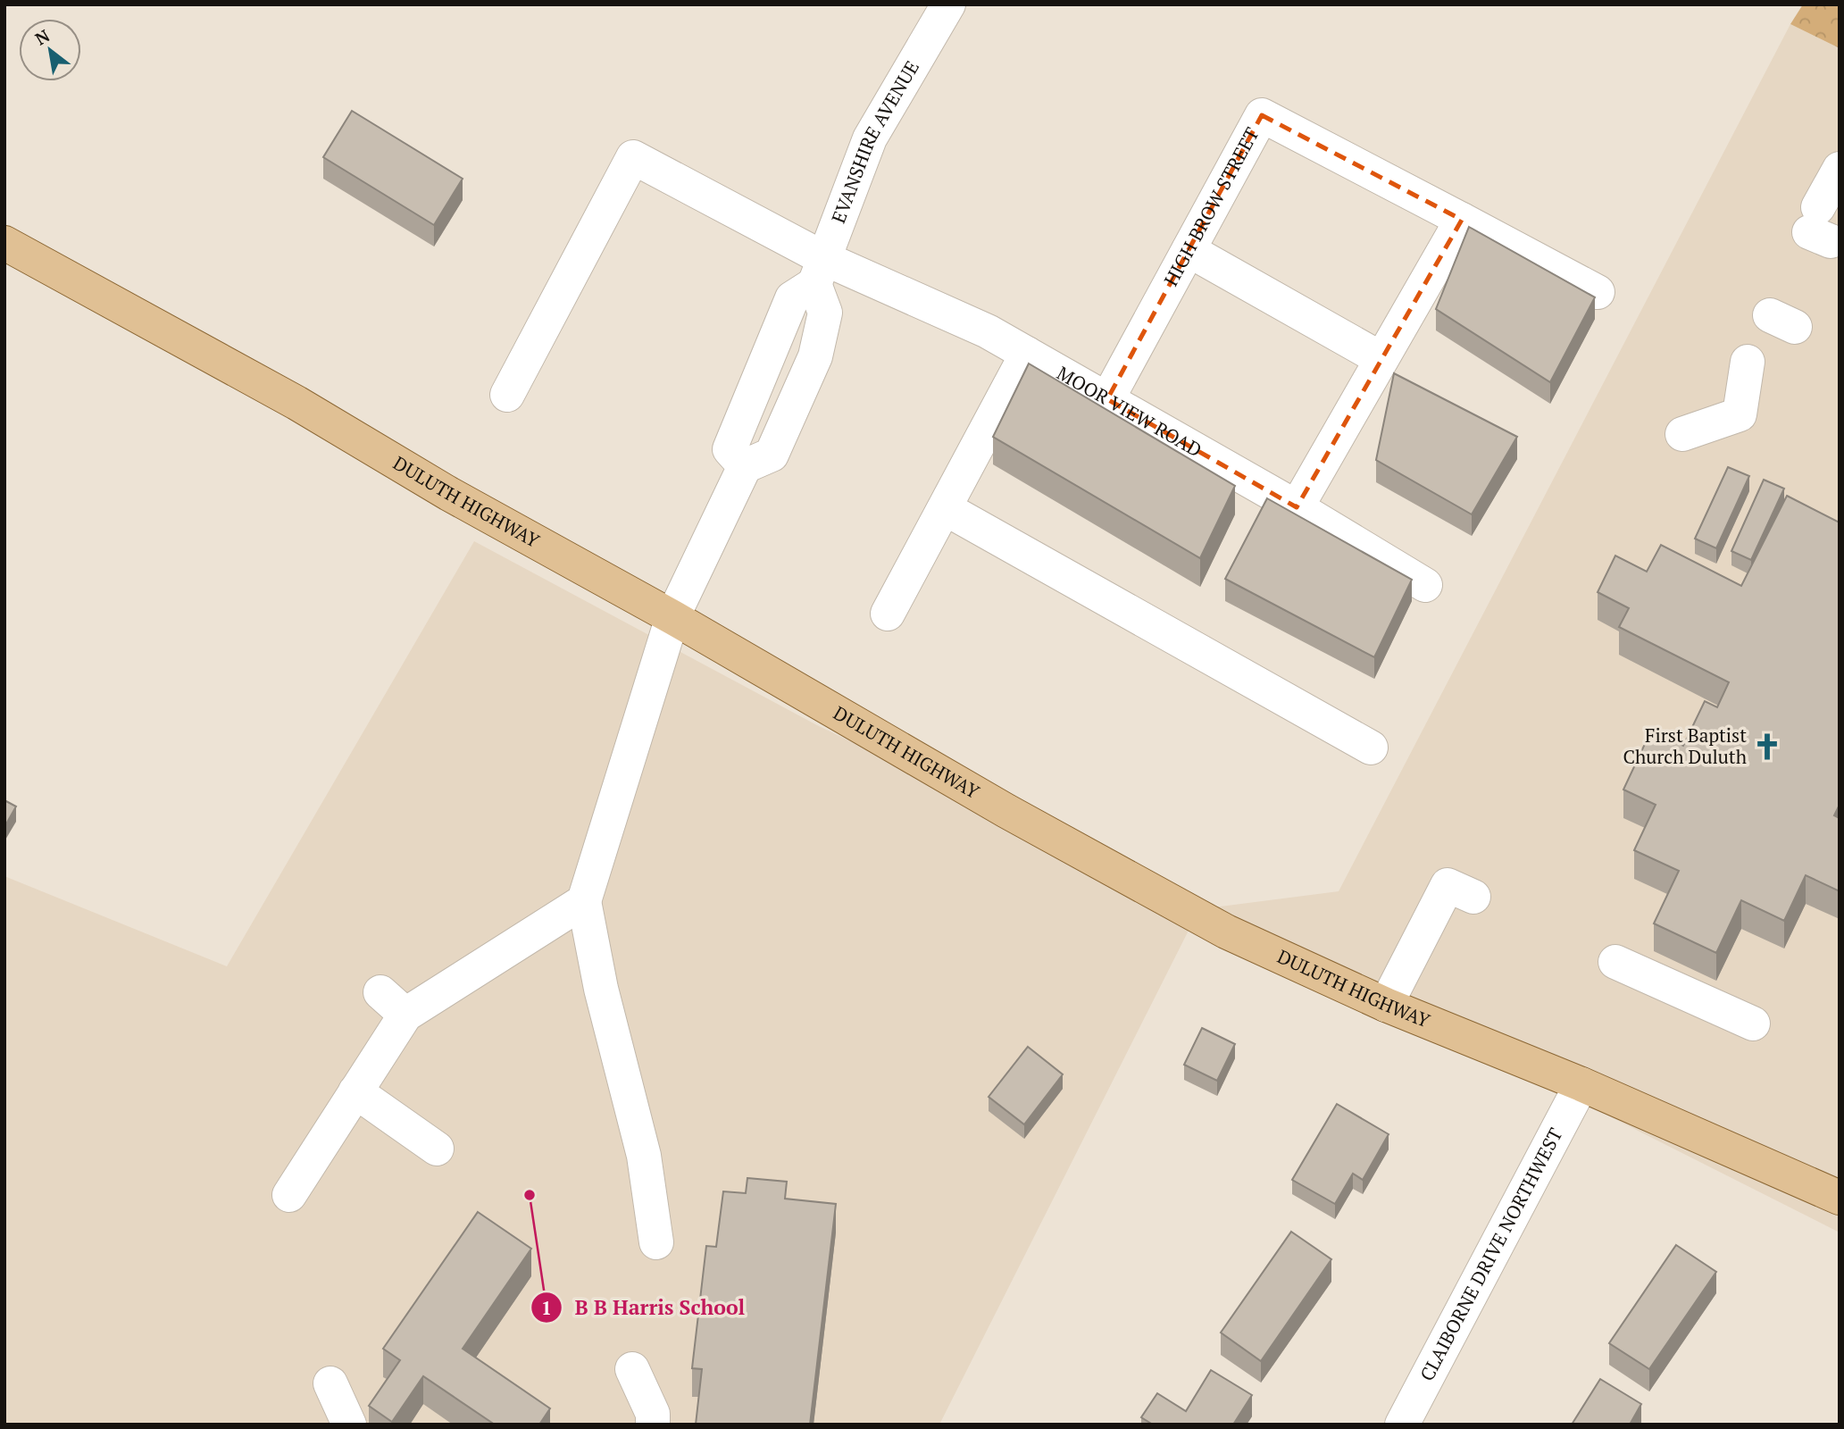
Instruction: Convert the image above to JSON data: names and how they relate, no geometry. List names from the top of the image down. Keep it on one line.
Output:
{"streets":{"main road":["DULUTH HIGHWAY"],"street":["EVANSHIRE AVENUE","HIGH BROW STREET","MOOR VIEW ROAD","CLAIBORNE DRIVE NORTHWEST"]},"crossings":[["EVANSHIRE AVENUE","MOOR VIEW ROAD"],["HIGH BROW STREET","MOOR VIEW ROAD"],["DULUTH HIGHWAY","CLAIBORNE DRIVE NORTHWEST"]],"places":{"church":["First Baptist Church Duluth"],"other":["B B Harris School"]},"north":"top left"}
